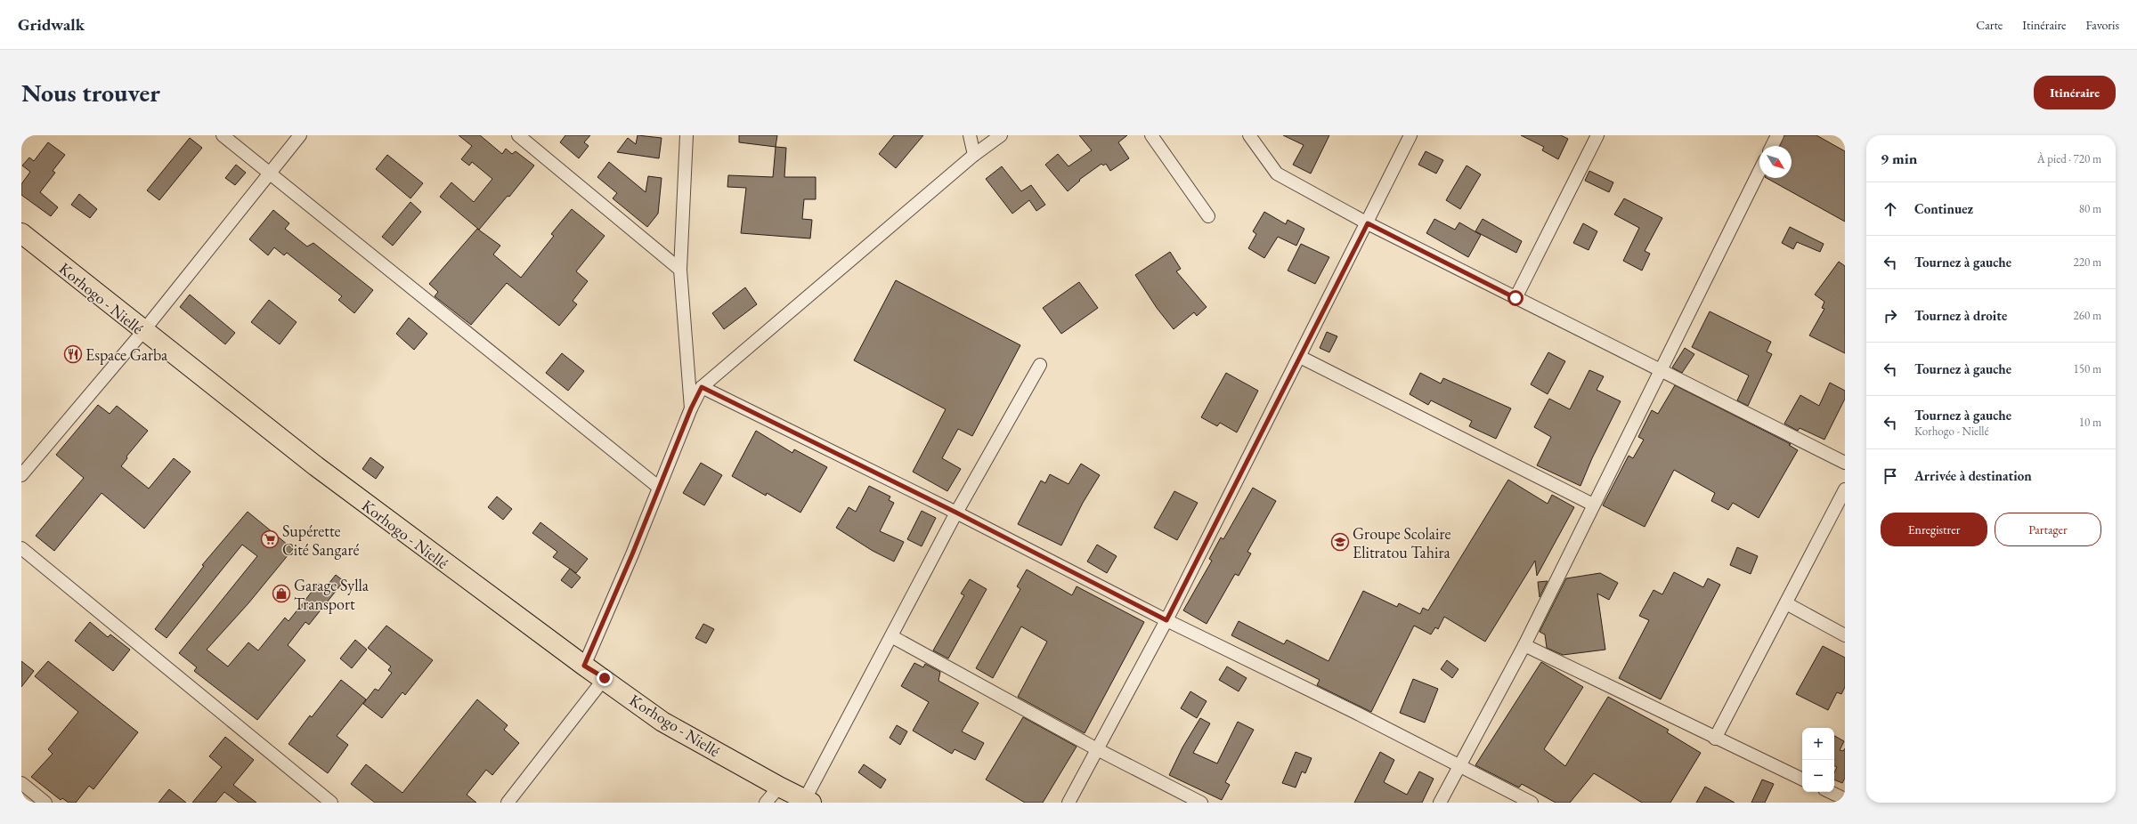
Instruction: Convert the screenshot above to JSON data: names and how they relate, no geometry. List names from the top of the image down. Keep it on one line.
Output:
{"streets":{"main road":["Korhogo - Niellé"]},"places":{"restaurant":["Espace Garba"],"supermarket":["Supérette Cité Sangaré"],"school or university":["Groupe Scolaire Elitratou Tahira"],"shop":["Garage Sylla Transport"]},"north":"bottom right","page":{"header":"Gridwalk","nav":["Carte","Itinéraire","Favoris"],"buttons":["Itinéraire",["Enregistrer","Partager"]],"title":"Nous trouver","heading":["9 min","À pied · 720 m"],"list":[["Continuez","80 m"],["Tournez à gauche","220 m"],["Tournez à droite","260 m"],["Tournez à gauche","150 m"],["Tournez à gauche","Korhogo - Niellé","10 m"],"Arrivée à destination"],"map_buttons":["+","−"]}}
